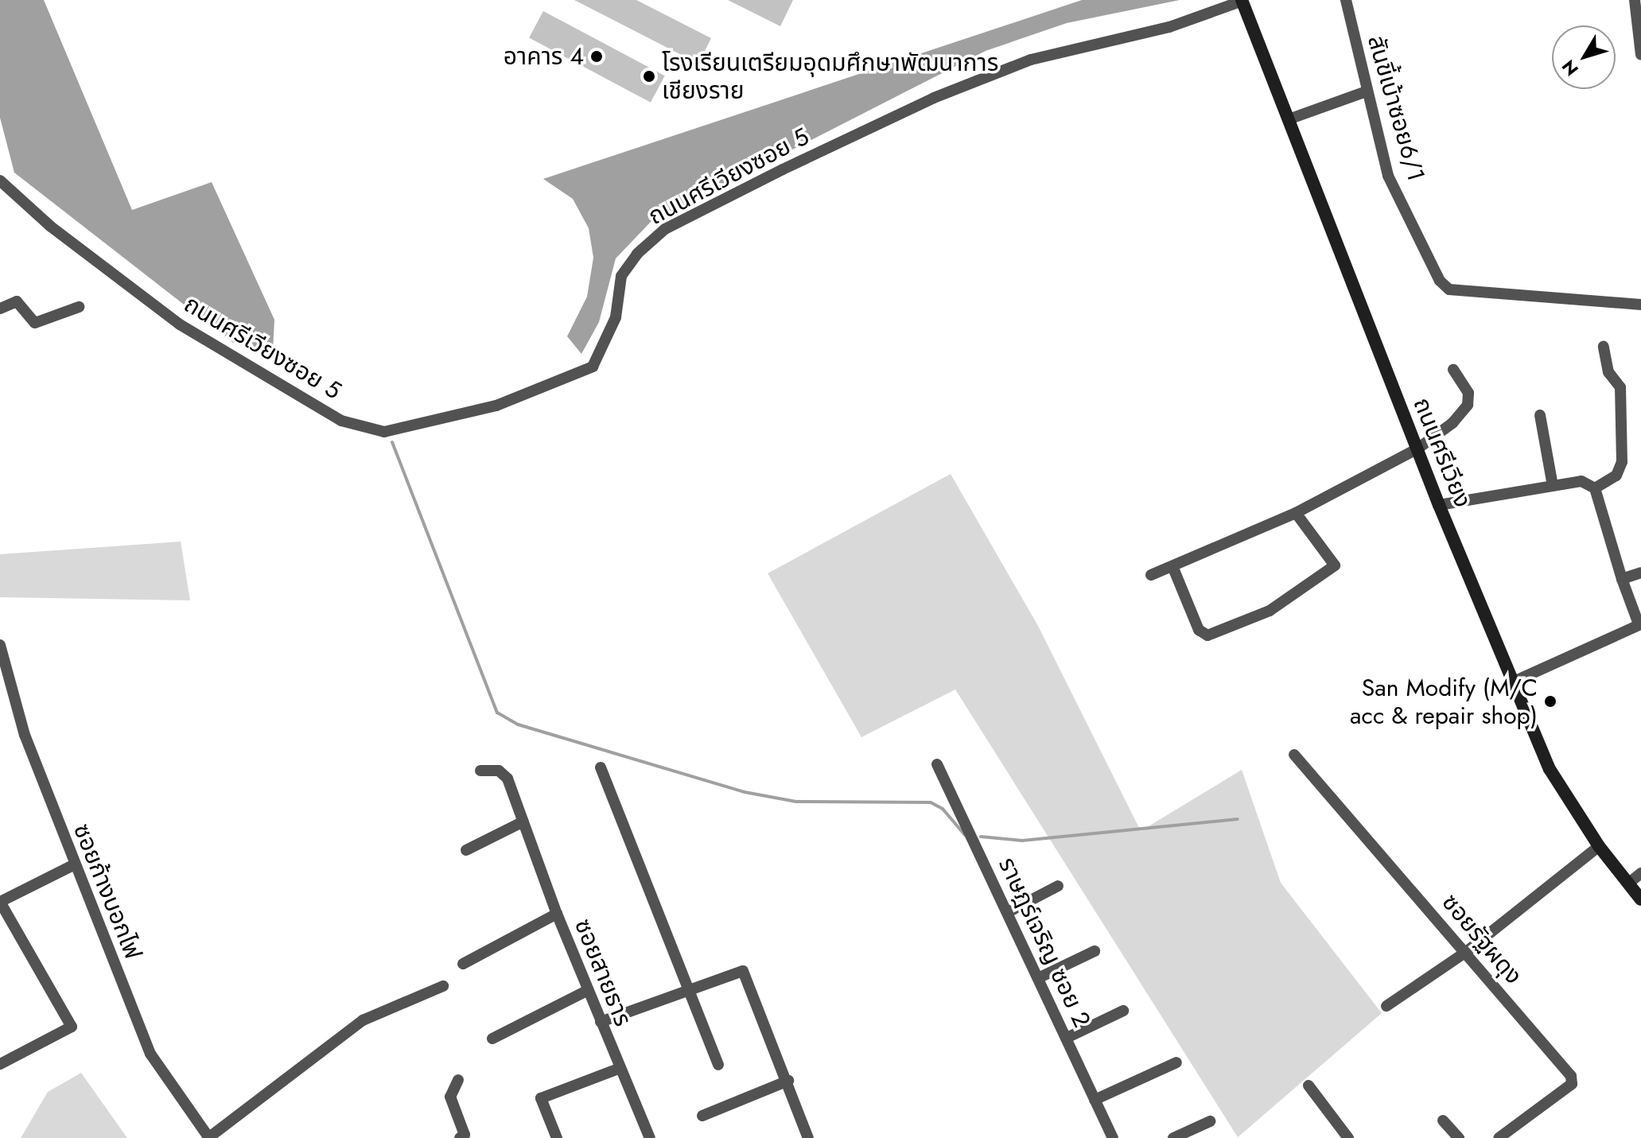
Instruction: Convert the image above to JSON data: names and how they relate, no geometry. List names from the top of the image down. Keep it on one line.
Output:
{"streets":{"main road":["ถนนศรีเวียง"],"street":["สันขี้เบ้าซอย6/1","ถนนศรีเวียงซอย 5","ซอยก้างบอกไฟ","ซอยรัฐผดุง","ราษฎร์เจริญ ซอย 2","ซอยสายธาร"]},"crossings":[["ถนนศรีเวียงซอย 5","ถนนศรีเวียง"]],"places":["อาคาร 4","โรงเรียนเตรียมอุดมศึกษาพัฒนาการ เชียงราย","San Modify (M/C acc & repair shop)"],"north":"bottom left"}
